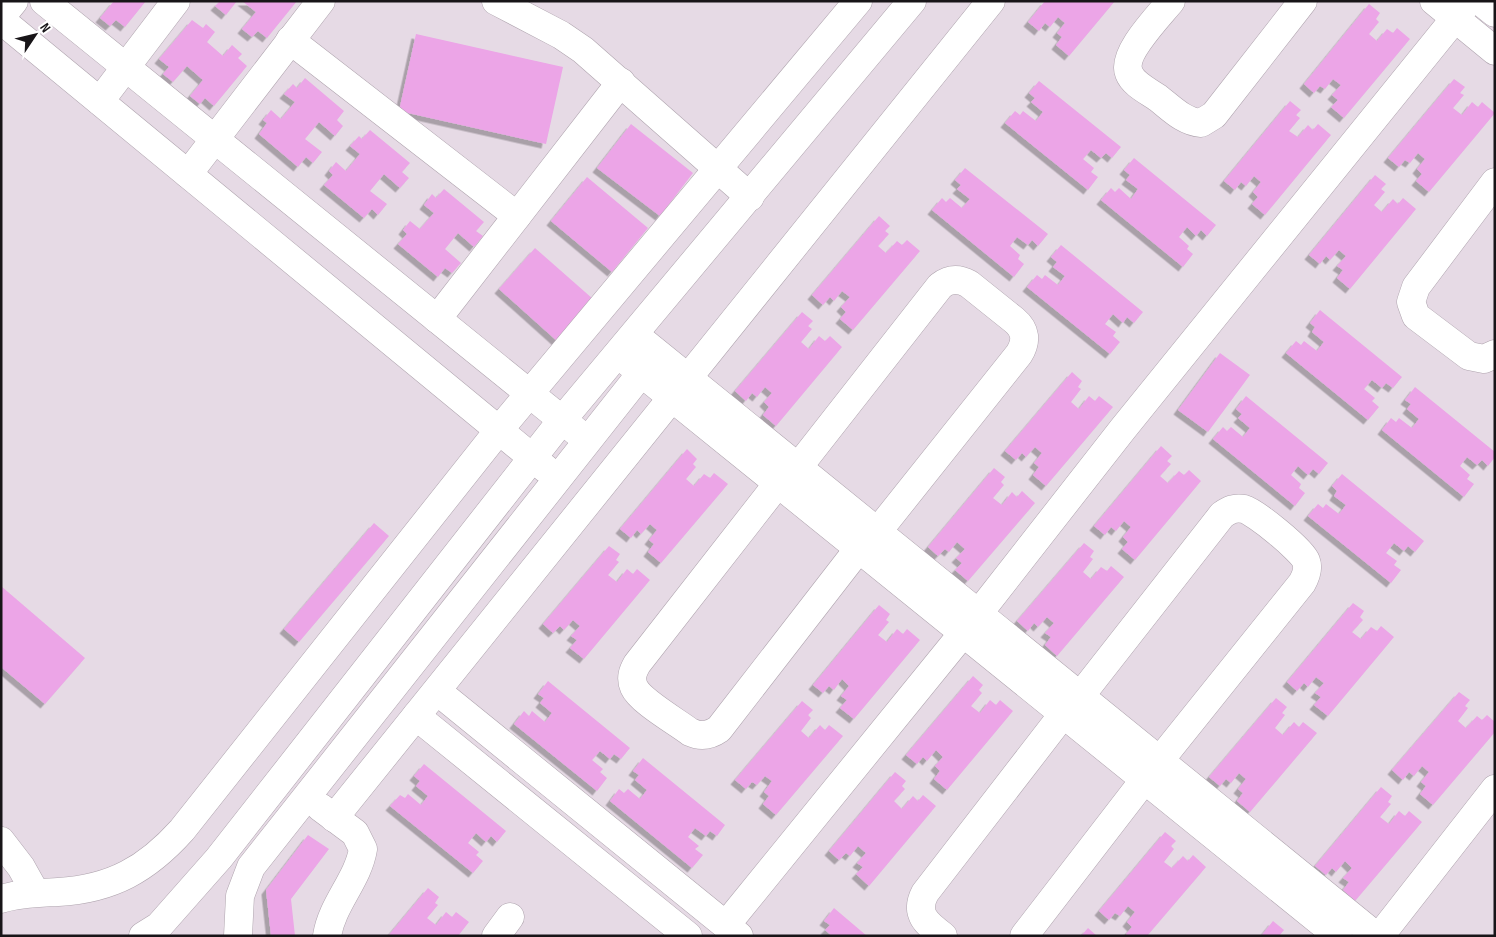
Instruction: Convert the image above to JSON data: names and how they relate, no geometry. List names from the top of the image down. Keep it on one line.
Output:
{"north":"top right"}
